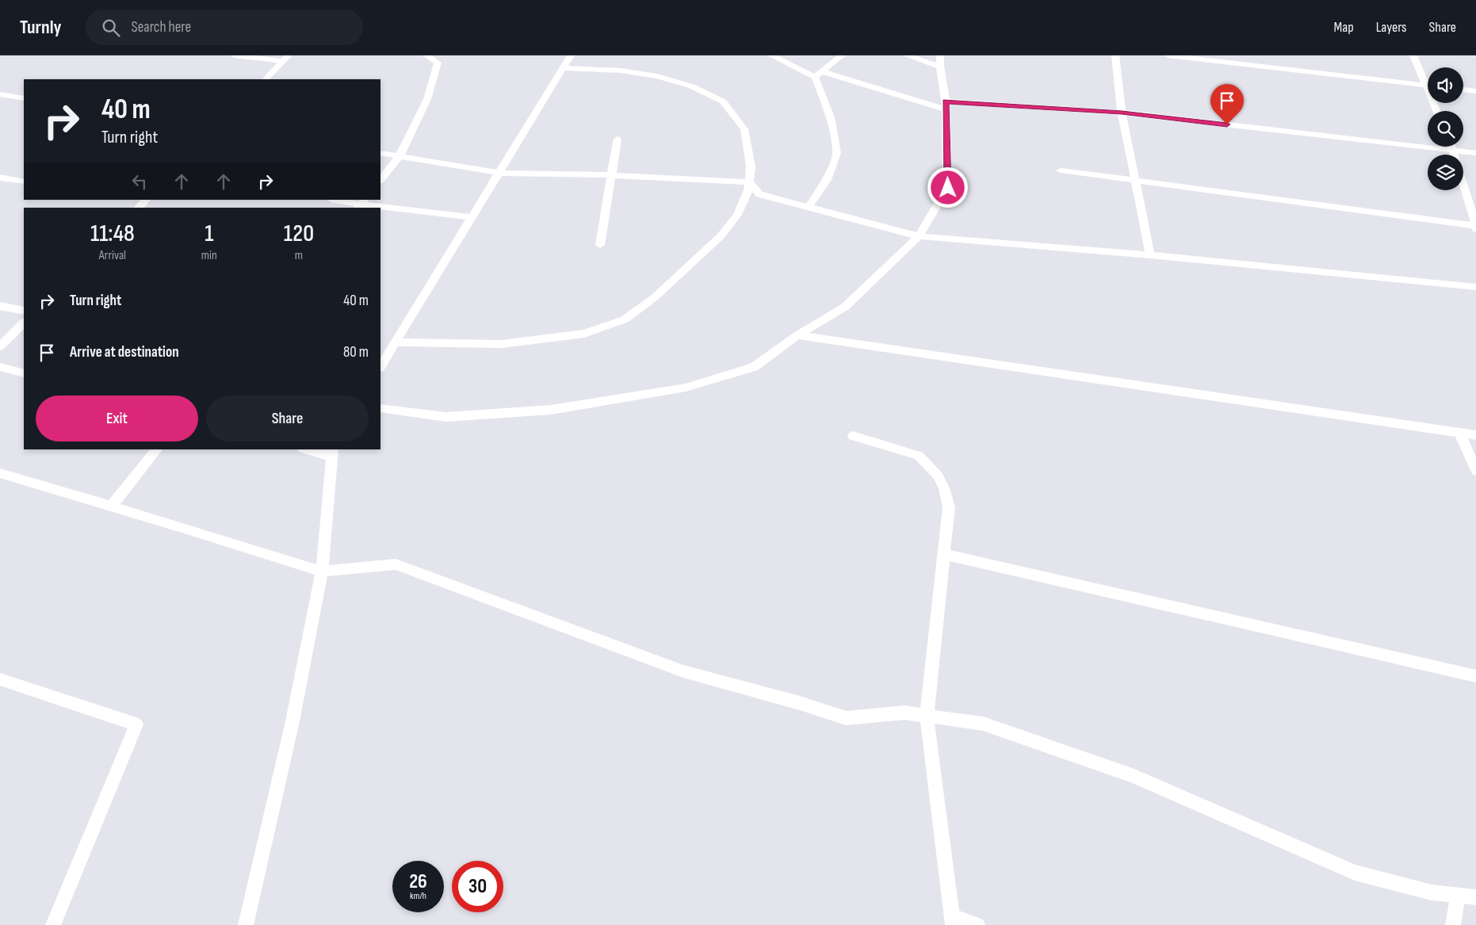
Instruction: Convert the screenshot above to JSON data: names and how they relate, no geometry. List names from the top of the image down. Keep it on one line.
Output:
{"page":{"header":"Turnly","search":"Search here","nav":["Map","Layers","Share"],"turn":["40 m","Turn right"],"eta":["11:48","Arrival","1","min","120","m"],"list":[{"name":"Turn right","value":"40 m"},{"name":"Arrive at destination","value":"80 m"}],"buttons":["Exit","Share"],"speed":"26 km/h","limit":"30"}}
